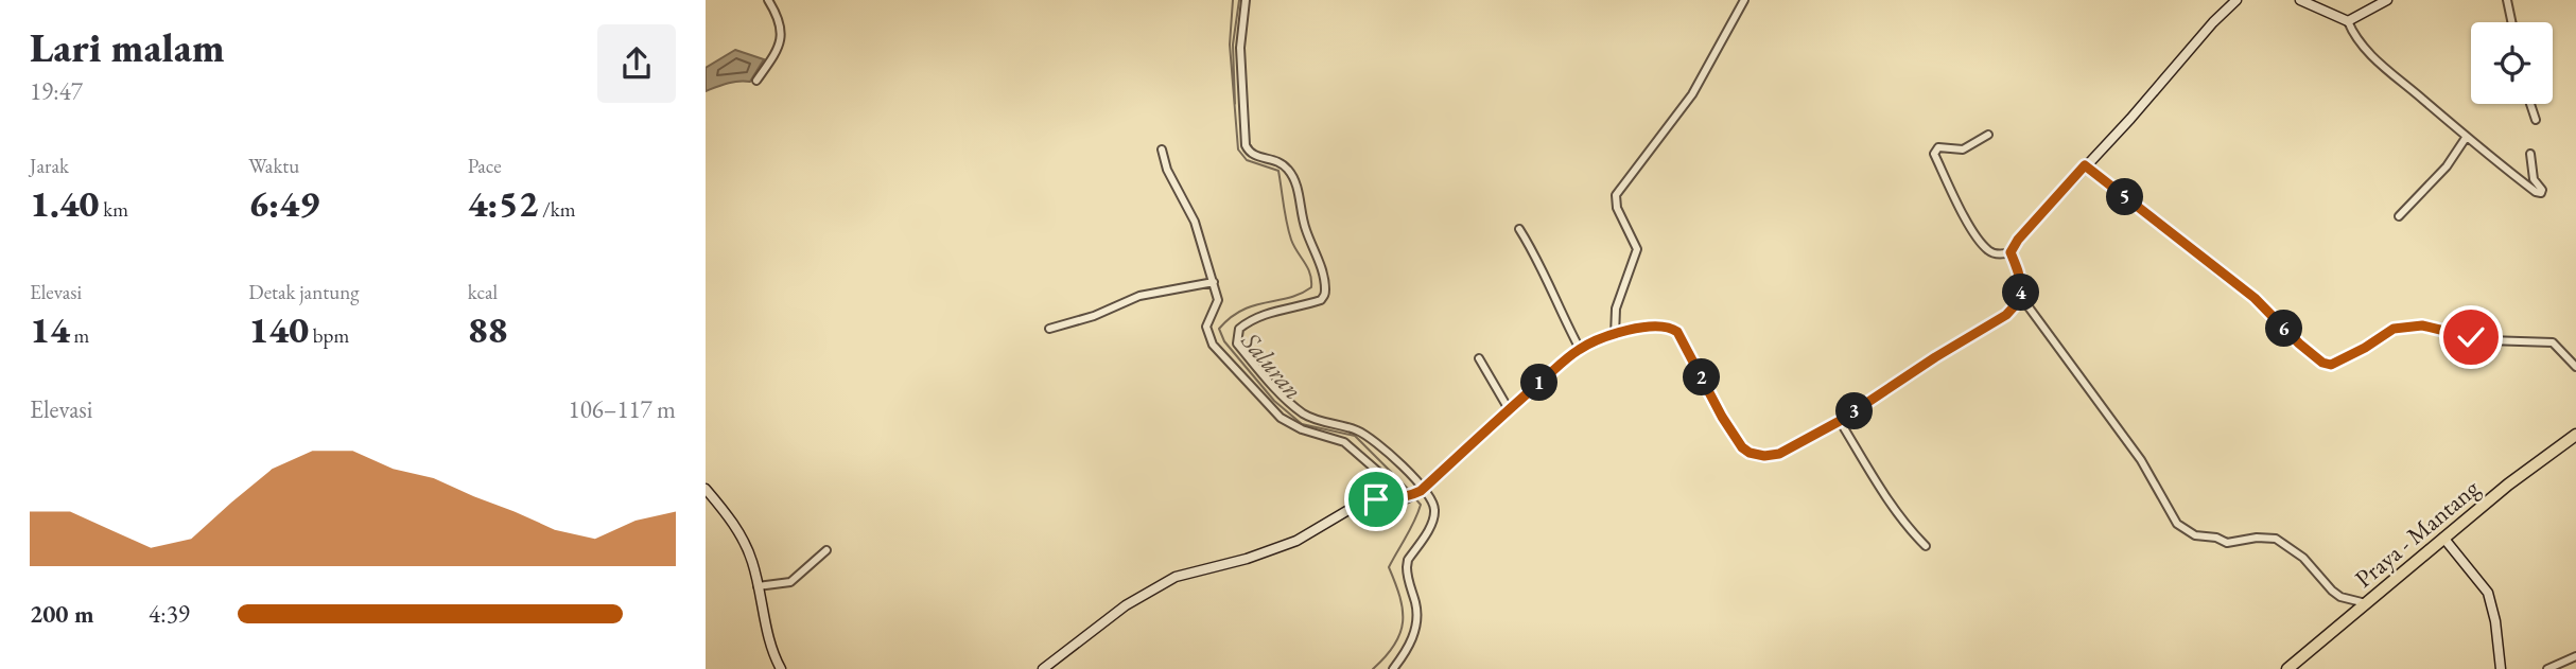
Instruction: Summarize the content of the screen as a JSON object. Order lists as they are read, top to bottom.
{
  "streets": {
    "main road": ["Praya - Mantang"]
  },
  "water": ["Saluran"],
  "page": {
    "heading": ["Lari malam", "19:47"],
    "stats": [
      ["Jarak", "1.40 km"],
      ["Waktu", "6:49"],
      ["Pace", "4:52 /km"],
      ["Elevasi", "14 m"],
      ["Detak jantung", "140 bpm"],
      ["kcal", "88"]
    ],
    "pins": [
      "5",
      "4",
      "6",
      "2",
      "1",
      "3"
    ],
    "chart": ["Elevasi", "106–117 m"],
    "list": [
      {
        "name": "200 m",
        "note": "4:39"
      }
    ]
  }
}
